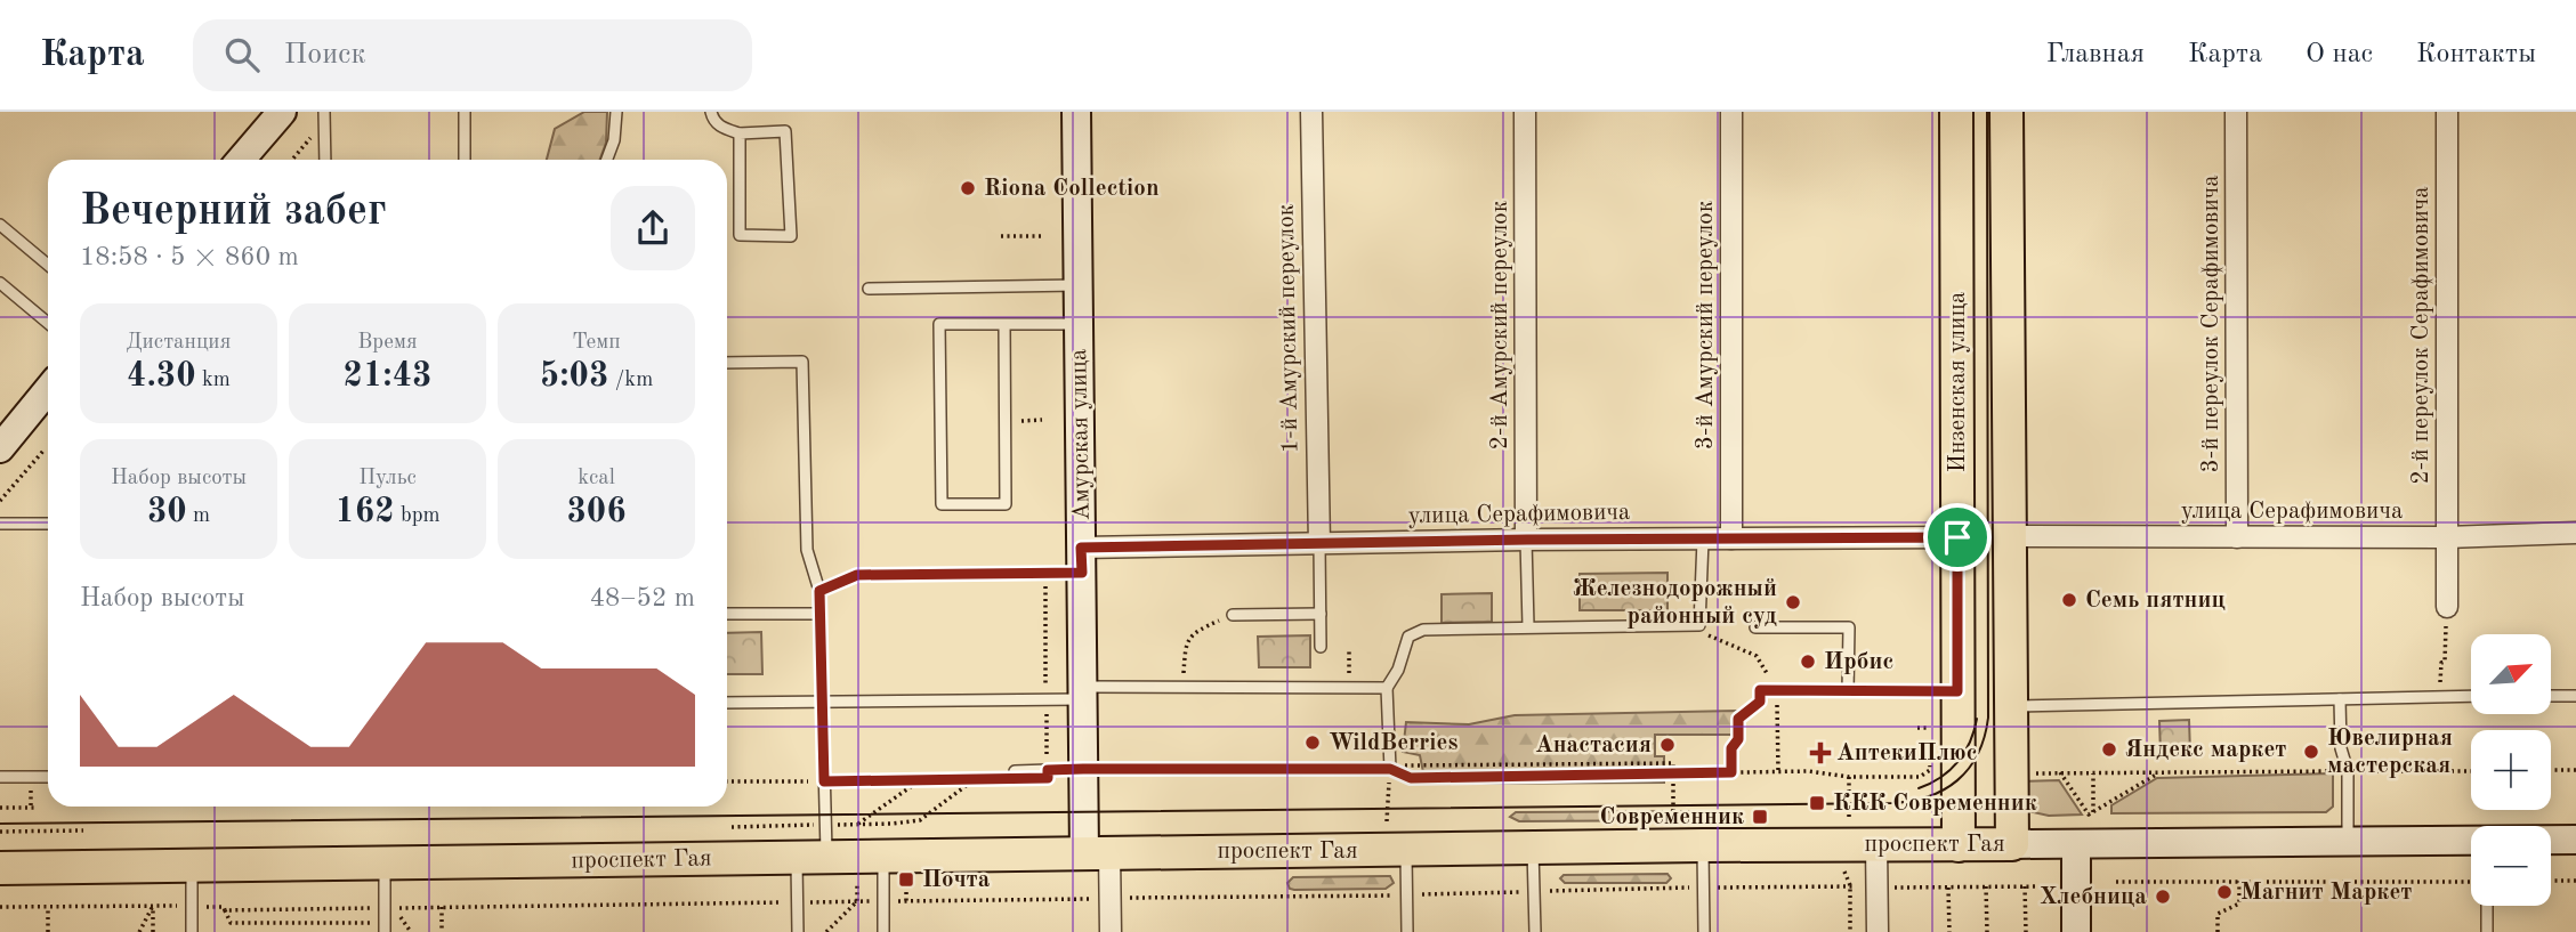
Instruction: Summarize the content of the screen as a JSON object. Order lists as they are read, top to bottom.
{
  "streets": {
    "main road": ["Инзенская улица", "проспект Гая"],
    "street": [
      "3-й переулок Серафимовича",
      "2-й Амурский переулок",
      "3-й Амурский переулок",
      "1-й Амурский переулок",
      "2-й переулок Серафимовича",
      "Амурская улица",
      "улица Серафимовича"
    ]
  },
  "crossings": [
    ["3-й переулок Серафимовича", "улица Серафимовича"],
    ["2-й Амурский переулок", "улица Серафимовича"],
    ["3-й Амурский переулок", "улица Серафимовича"],
    ["1-й Амурский переулок", "улица Серафимовича"],
    ["2-й переулок Серафимовича", "улица Серафимовича"],
    ["Инзенская улица", "улица Серафимовича"],
    ["Инзенская улица", "проспект Гая"],
    ["Амурская улица", "улица Серафимовича"],
    ["Амурская улица", "проспект Гая"]
  ],
  "places": {
    "other": [
      "Riona Collection",
      "Семь пятниц",
      "Железнодорожный районный суд",
      "Ирбис",
      "WildBerries",
      "Анастасия",
      "Яндекс маркет",
      "Ювелирная мастерская",
      "Магнит Маркет",
      "Хлебница"
    ],
    "health": ["АптекиПлюс"],
    "transit": ["ККК Современник", "Современник", "Почта"]
  },
  "north": "top right",
  "page": {
    "header": "Карта",
    "search": "Поиск",
    "nav": [
      "Главная",
      "Карта",
      "О нас",
      "Контакты"
    ],
    "heading": ["Вечерний забег", "18:58 · 5 × 860 m"],
    "stats": [
      ["Дистанция", "4.30 km"],
      ["Время", "21:43"],
      ["Темп", "5:03 /km"],
      ["Набор высоты", "30 m"],
      ["Пульс", "162 bpm"],
      ["kcal", "306"]
    ],
    "chart": ["Набор высоты", "48–52 m"],
    "map_buttons": ["+", "−"]
  }
}
